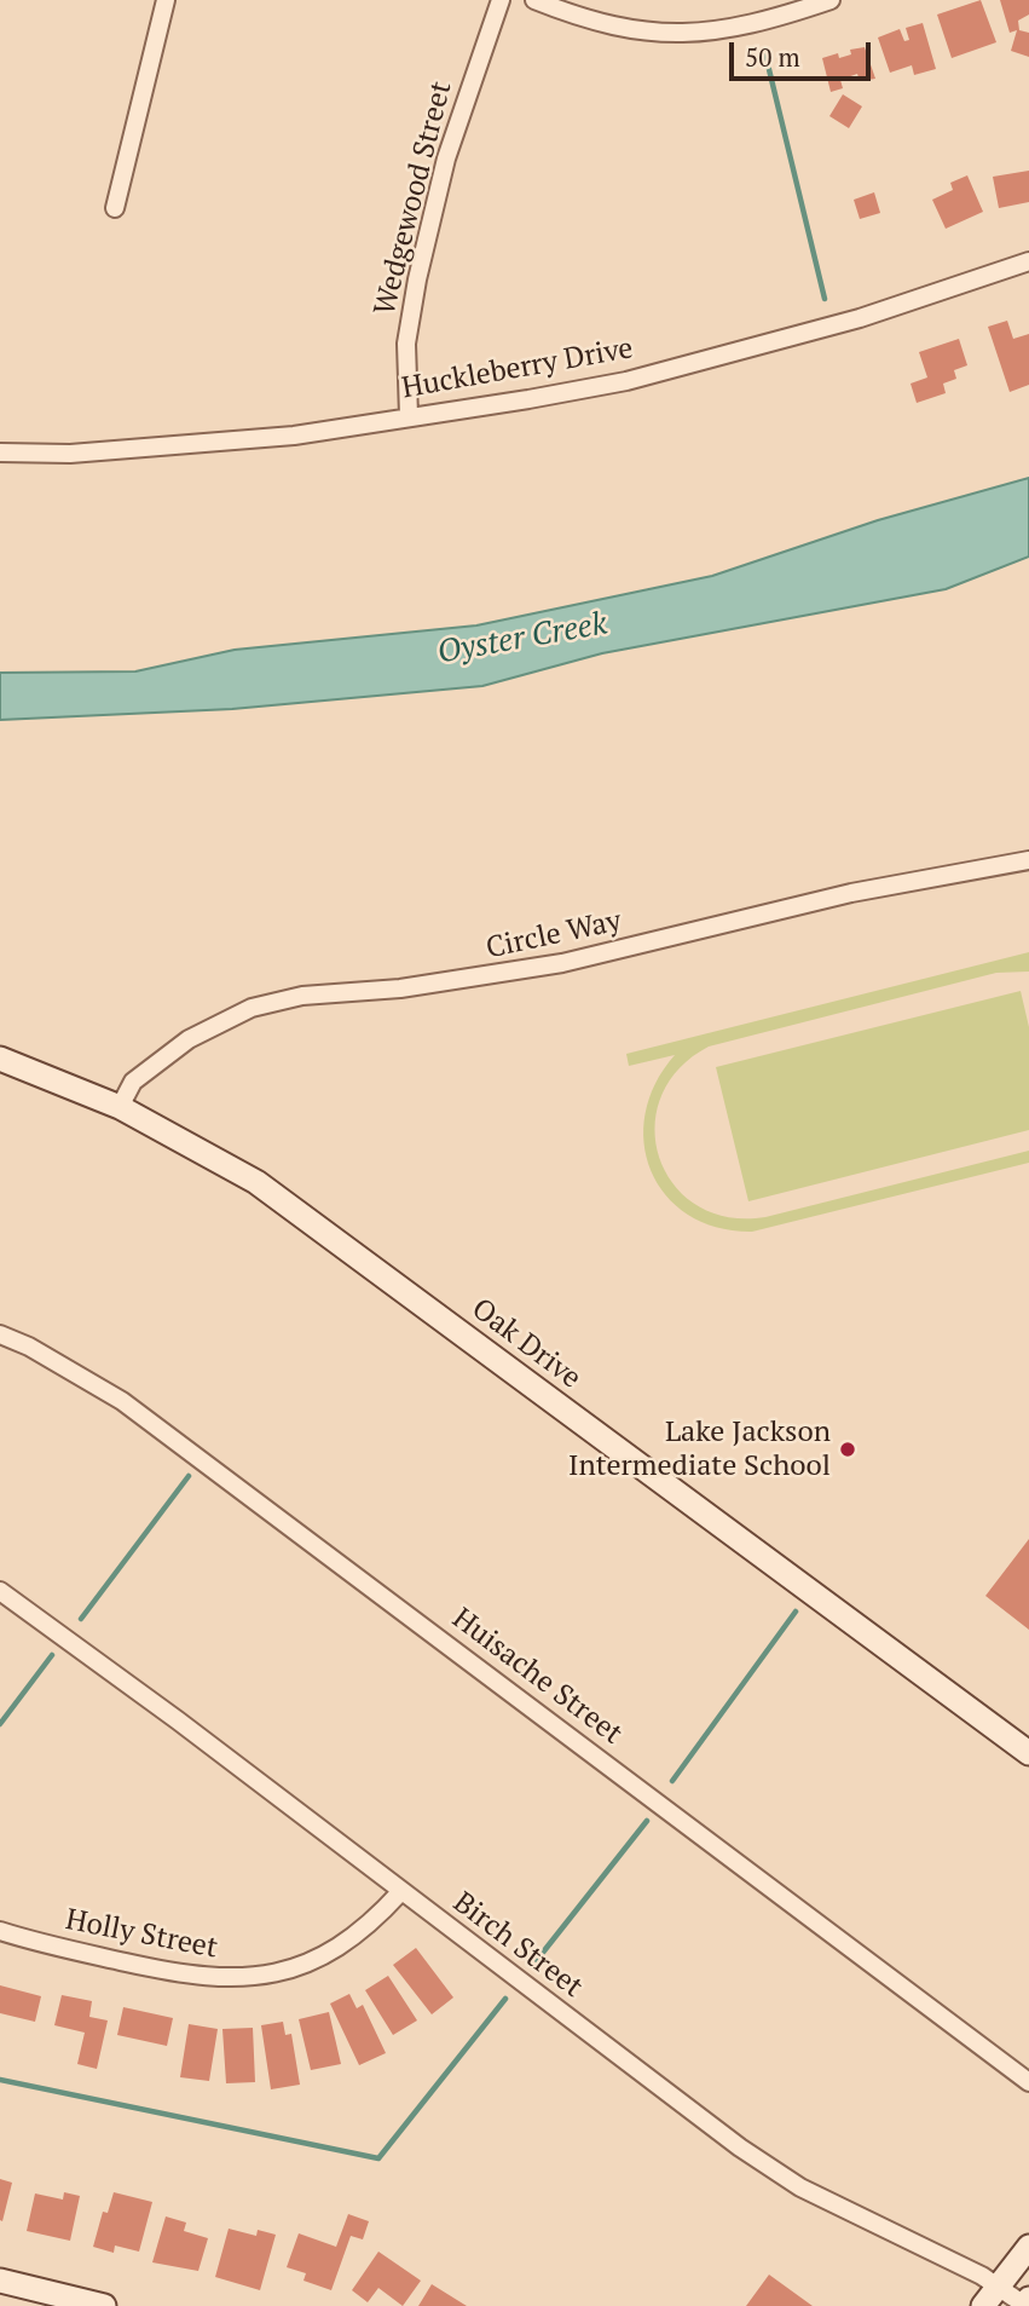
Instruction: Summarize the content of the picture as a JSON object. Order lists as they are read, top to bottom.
{
  "streets": {
    "street": [
      "Wedgewood Street",
      "Huckleberry Drive",
      "Circle Way",
      "Oak Drive",
      "Huisache Street",
      "Holly Street",
      "Birch Street"
    ]
  },
  "crossings": [
    ["Wedgewood Street", "Huckleberry Drive"],
    ["Circle Way", "Oak Drive"],
    ["Holly Street", "Birch Street"]
  ],
  "water": ["Oyster Creek"],
  "places": ["Lake Jackson Intermediate School"],
  "scale_bar": "50 m"
}
